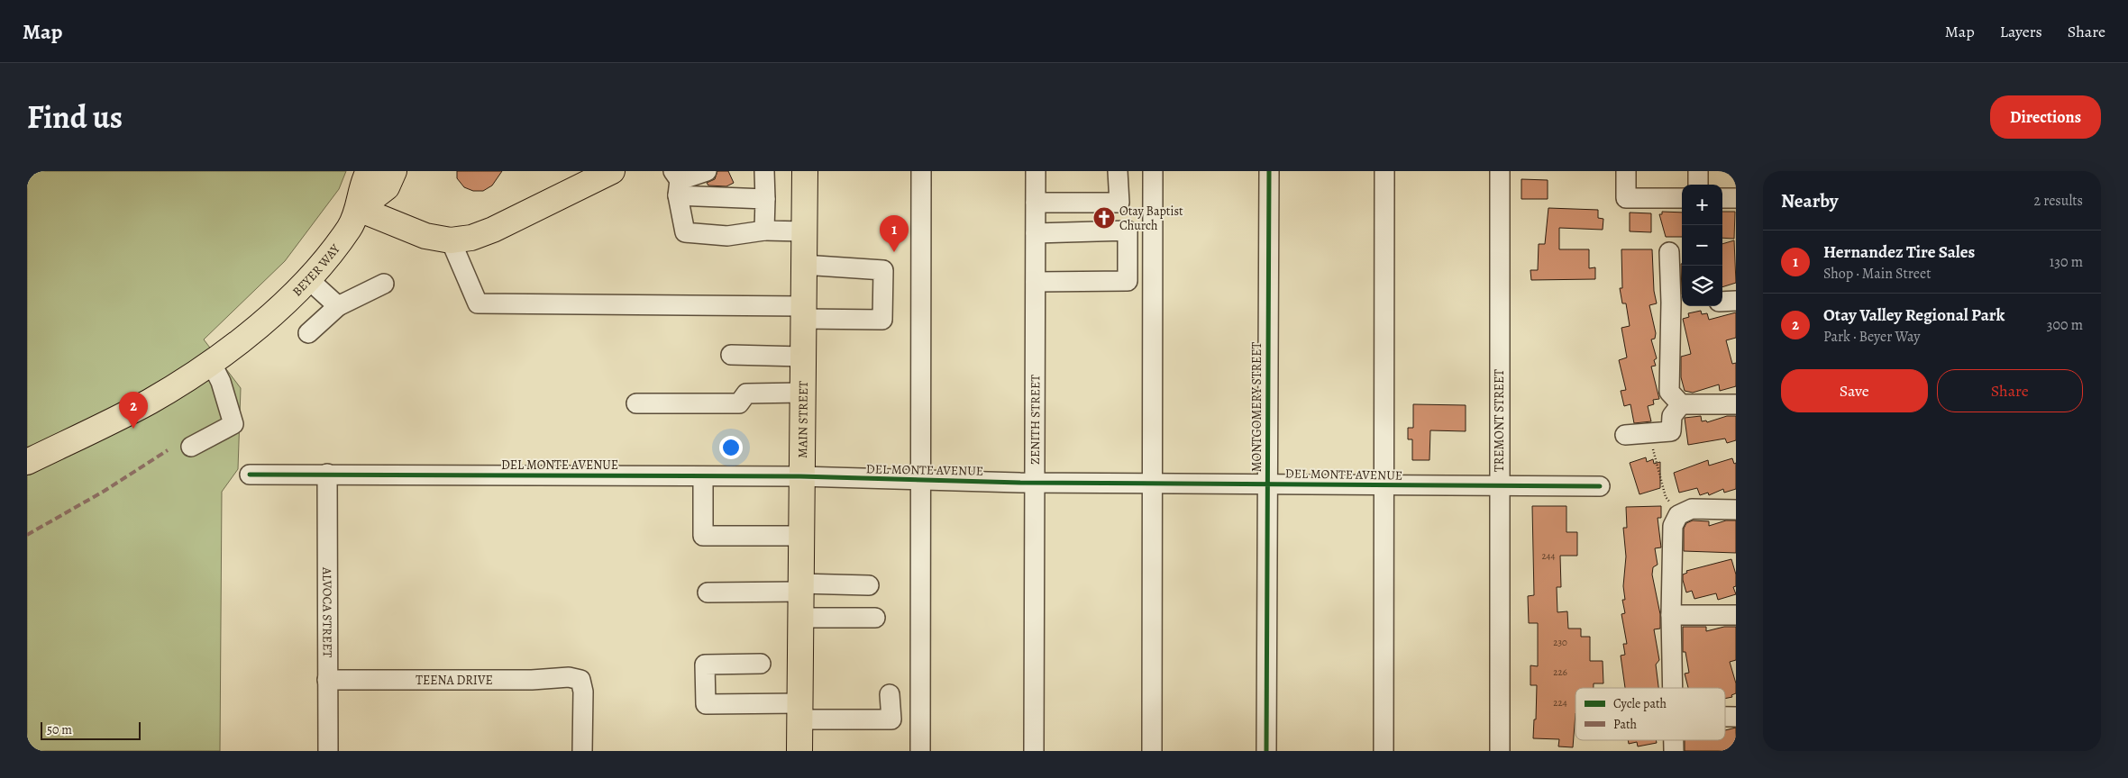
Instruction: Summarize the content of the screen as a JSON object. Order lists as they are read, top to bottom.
{
  "streets": {
    "main road": ["BEYER WAY", "MAIN STREET"],
    "street": [
      "MONTGOMERY STREET",
      "ZENITH STREET",
      "TREMONT STREET",
      "DEL MONTE AVENUE",
      "ALVOCA STREET",
      "TEENA DRIVE"
    ]
  },
  "crossings": [
    ["MONTGOMERY STREET", "DEL MONTE AVENUE"],
    ["MAIN STREET", "DEL MONTE AVENUE"],
    ["ZENITH STREET", "DEL MONTE AVENUE"],
    ["TREMONT STREET", "DEL MONTE AVENUE"],
    ["DEL MONTE AVENUE", "ALVOCA STREET"],
    ["ALVOCA STREET", "TEENA DRIVE"]
  ],
  "places": {
    "church": ["Otay Baptist Church"]
  },
  "house_numbers": [
    "244",
    "230",
    "226",
    "224"
  ],
  "legend": ["Cycle path", "Path"],
  "scale_bar": "50 m",
  "page": {
    "header": "Map",
    "nav": ["Map", "Layers", "Share"],
    "title": "Find us",
    "buttons": [
      "Directions",
      ["Save", "Share"]
    ],
    "heading": ["Nearby", "2 results"],
    "map_buttons": ["+", "−"],
    "pins": ["1", "2"],
    "list": [
      {
        "mark": "1",
        "name": "Hernandez Tire Sales",
        "note": "Shop · Main Street",
        "value": "130 m"
      },
      {
        "mark": "2",
        "name": "Otay Valley Regional Park",
        "note": "Park · Beyer Way",
        "value": "300 m"
      }
    ],
    "scale": "50 m"
  }
}
